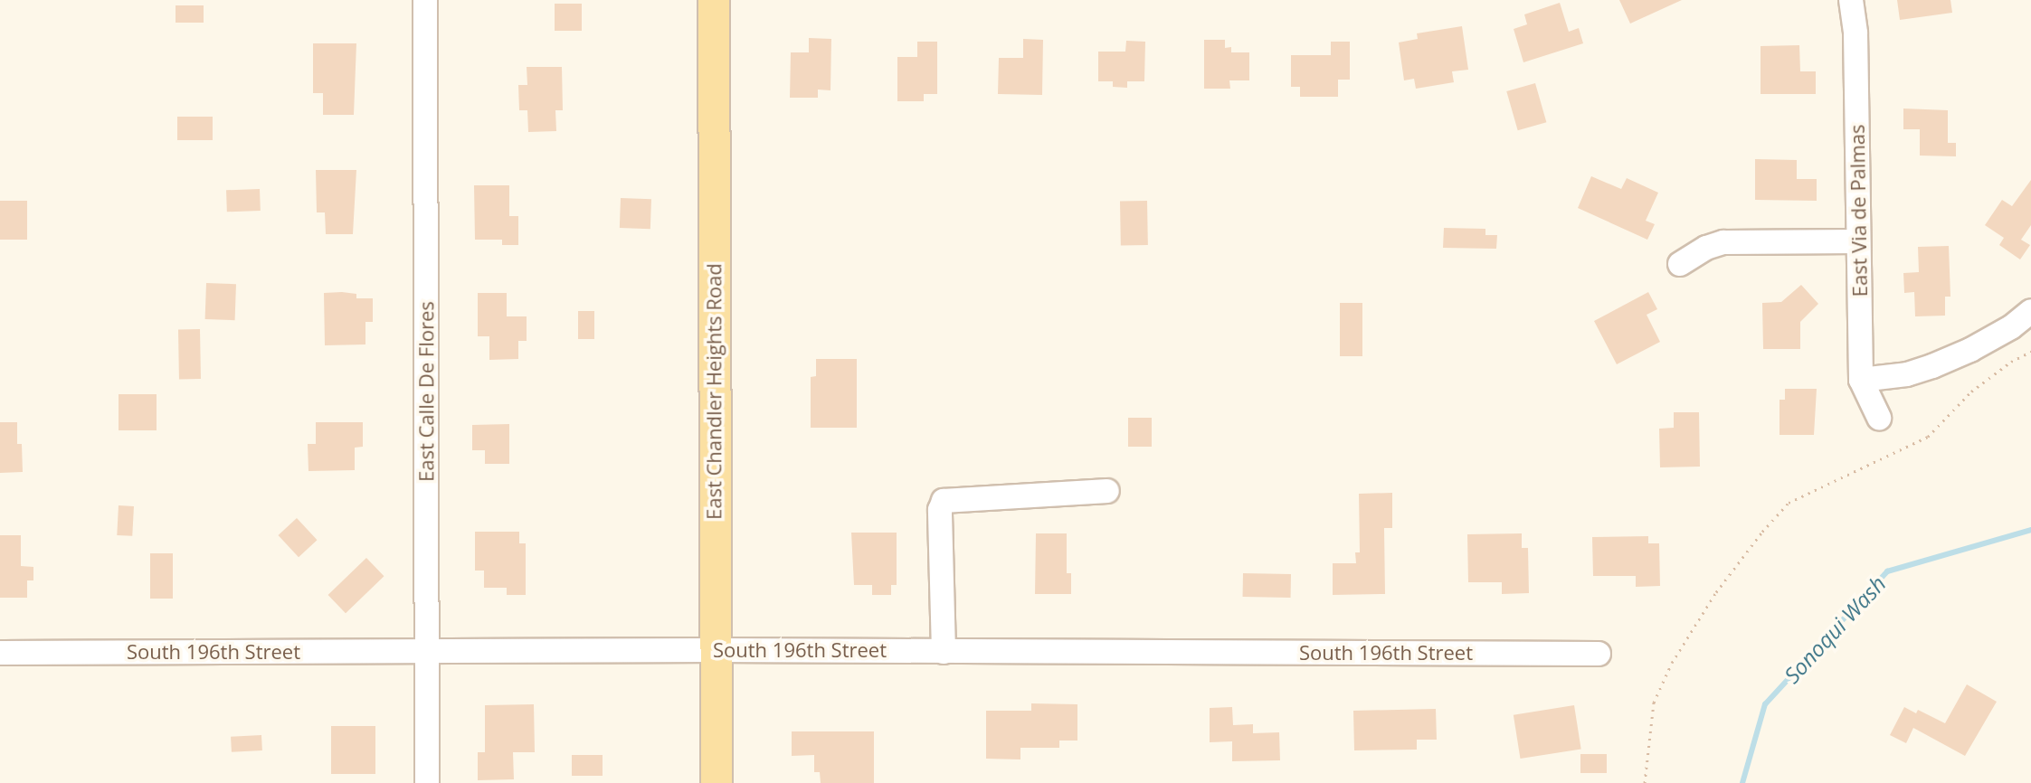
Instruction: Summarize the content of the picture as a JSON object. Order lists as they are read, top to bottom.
{
  "streets": {
    "main road": ["East Chandler Heights Road"],
    "street": ["East Via de Palmas", "East Calle De Flores", "South 196th Street"]
  },
  "crossings": [
    ["East Calle De Flores", "South 196th Street"],
    ["East Chandler Heights Road", "South 196th Street"]
  ],
  "water": ["Sonoqui Wash"]
}
